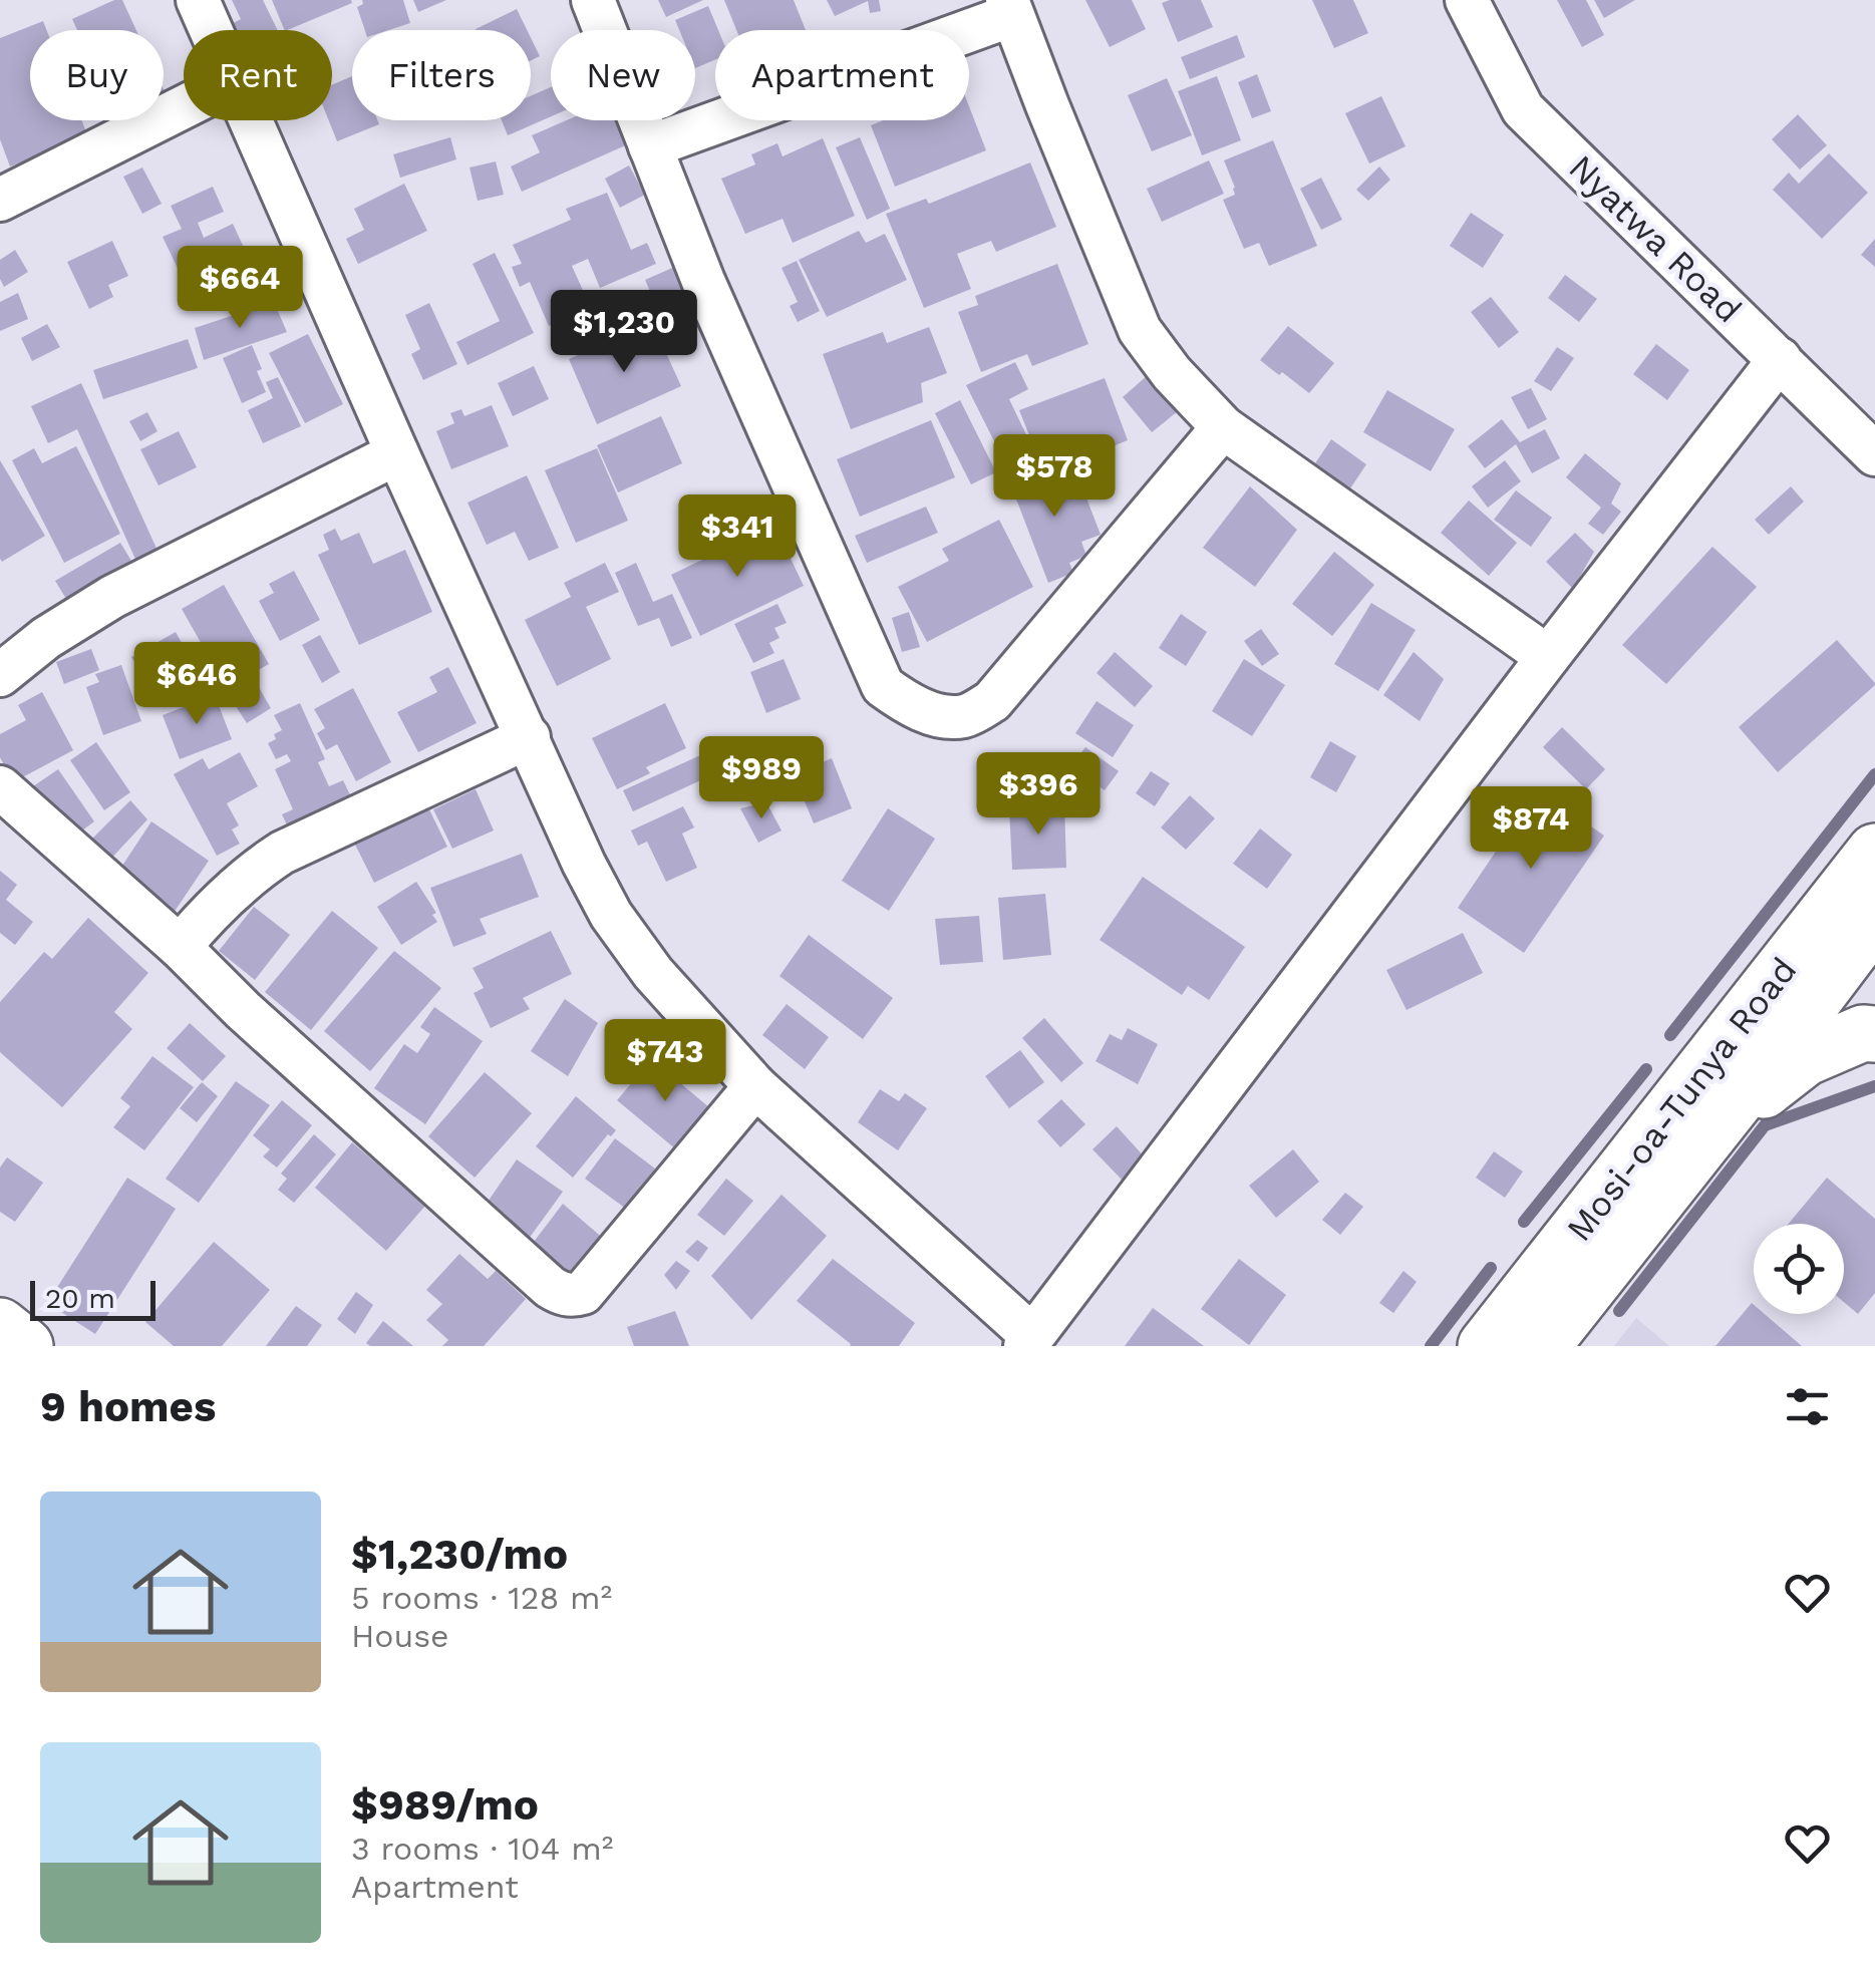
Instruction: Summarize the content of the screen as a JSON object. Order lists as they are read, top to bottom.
{
  "streets": {
    "main road": ["Mosi-oa-Tunya Road"],
    "street": ["Nyatwa Road"]
  },
  "scale_bar": "20 m",
  "page": {
    "chip": [
      "Buy",
      "Rent",
      "Filters",
      "New",
      "Apartment"
    ],
    "price": [
      "$664",
      "$1,230",
      "$578",
      "$341",
      "$646",
      "$989",
      "$396",
      "$874",
      "$743"
    ],
    "scale": "20 m",
    "heading": "9 homes",
    "list": [
      {
        "name": "$1,230/mo",
        "note": "5 rooms · 128 m² · House"
      },
      {
        "name": "$989/mo",
        "note": "3 rooms · 104 m² · Apartment"
      }
    ]
  }
}
